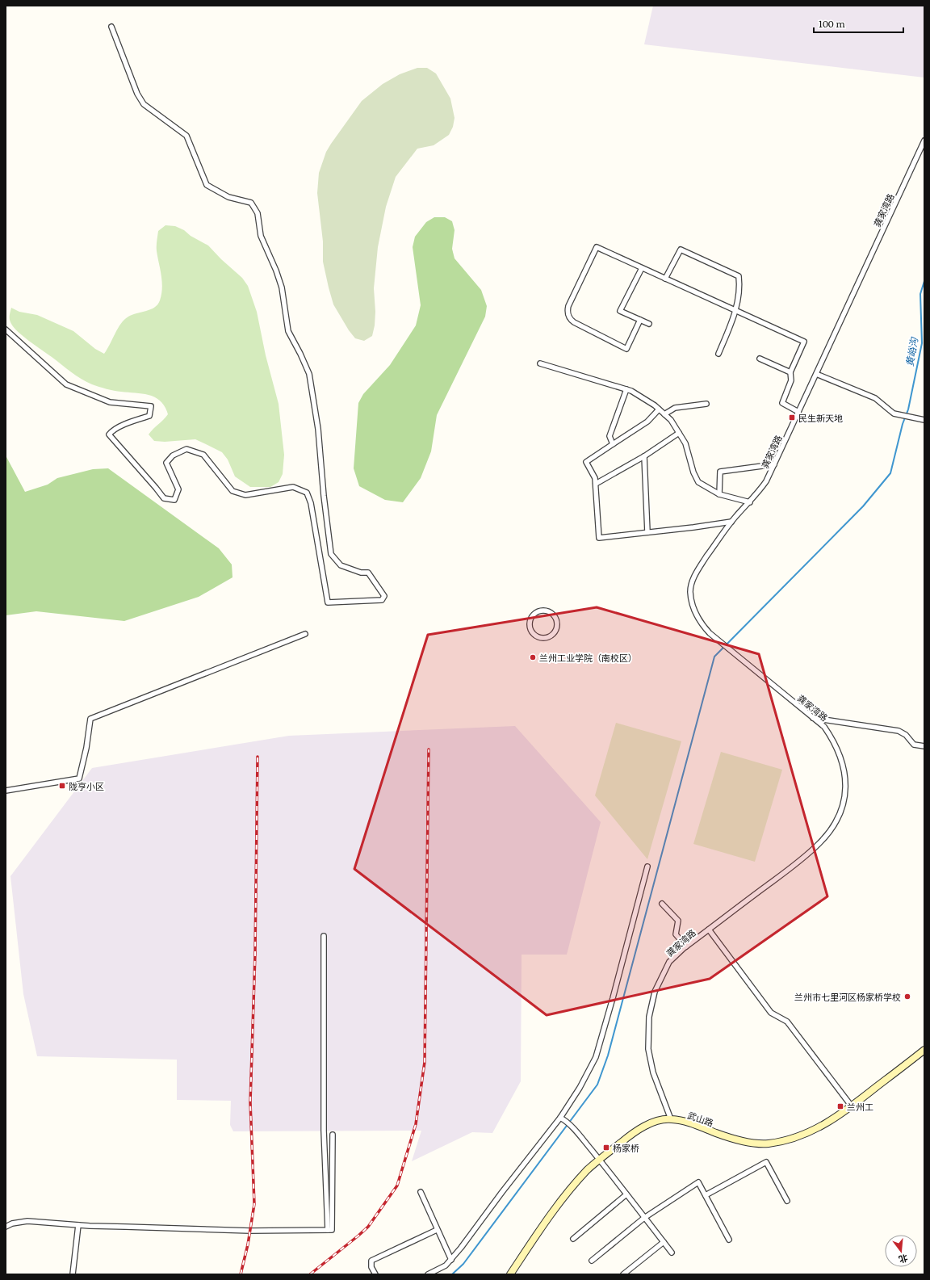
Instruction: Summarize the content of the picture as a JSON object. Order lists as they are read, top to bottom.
{
  "streets": {
    "main road": ["武山路"],
    "street": ["龚家湾路"]
  },
  "crossings": [
    ["龚家湾路", "武山路"]
  ],
  "water": ["黄峪沟"],
  "places": {
    "transit": [
      "民生新天地",
      "陇亨小区",
      "兰州工",
      "杨家桥"
    ],
    "other": ["兰州工业学院（南校区）", "兰州市七里河区杨家桥学校"]
  },
  "scale_bar": "100 m",
  "north": "bottom"
}
